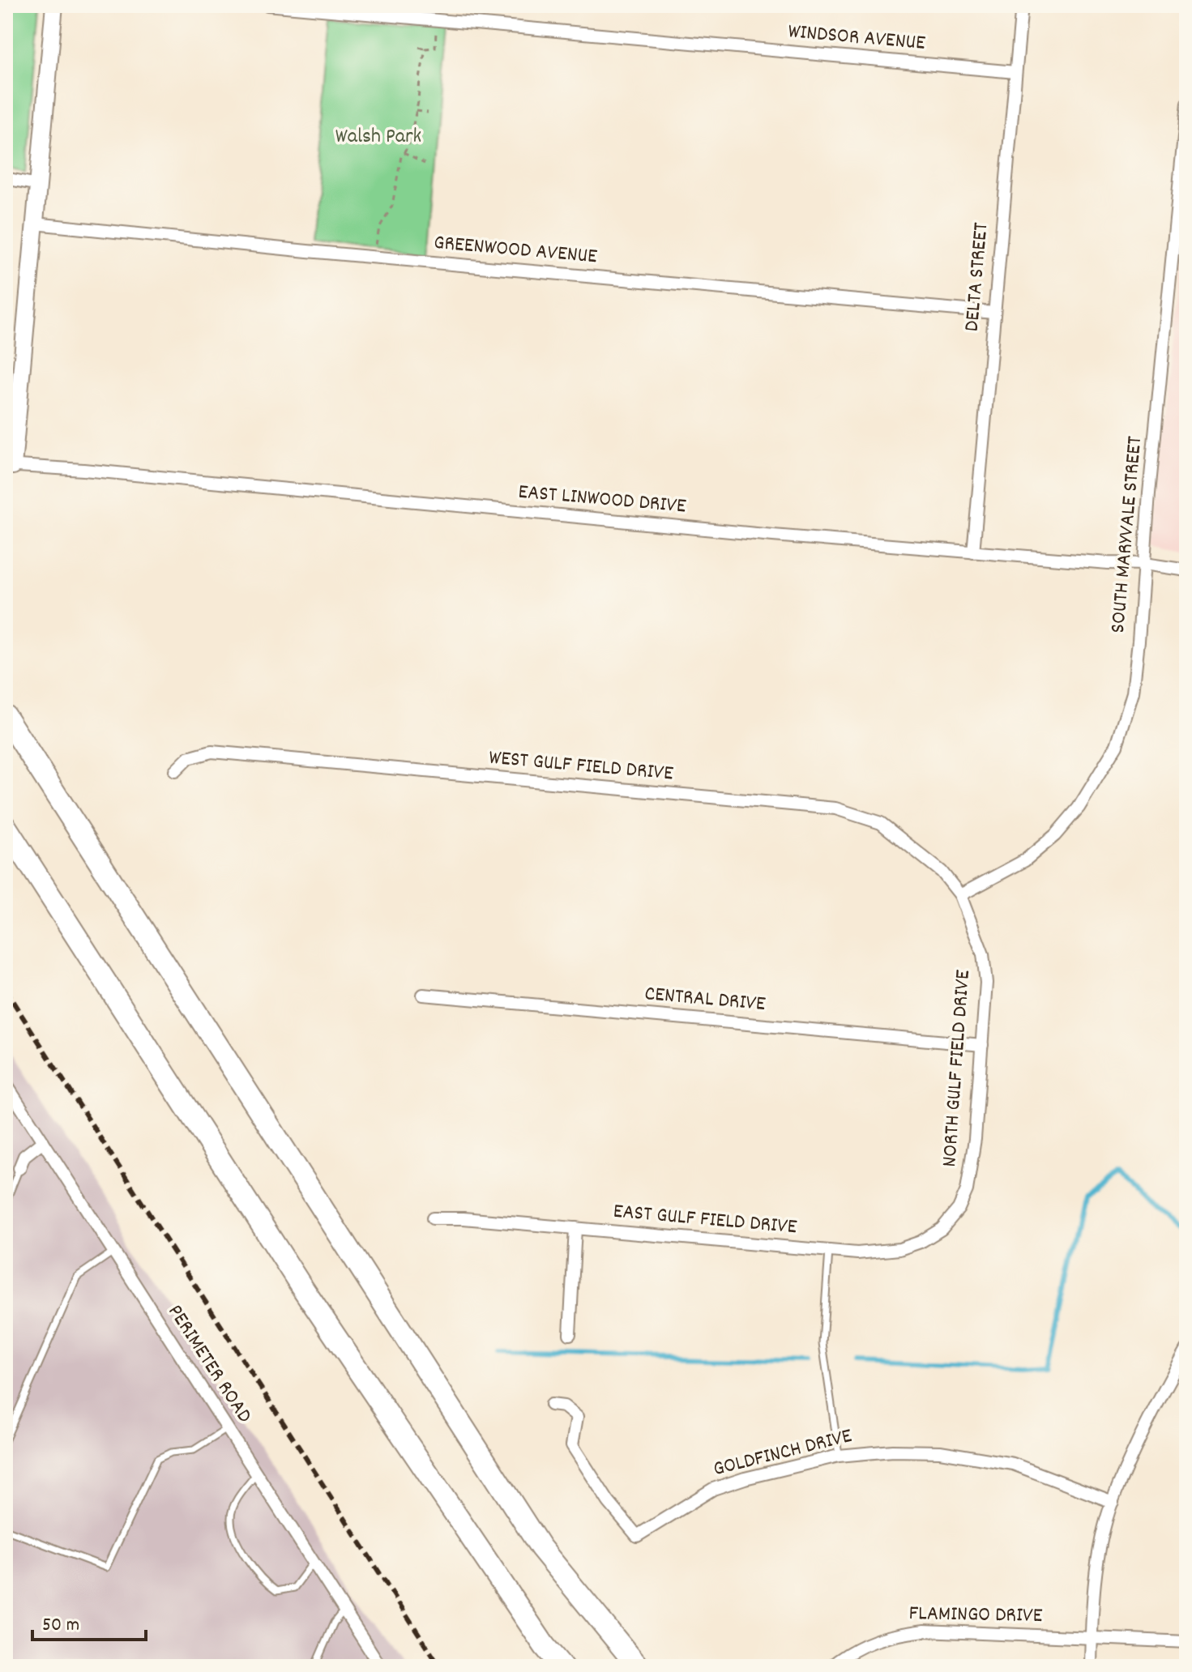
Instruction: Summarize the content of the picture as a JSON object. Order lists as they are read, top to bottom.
{
  "streets": {
    "street": [
      "WINDSOR AVENUE",
      "GREENWOOD AVENUE",
      "DELTA STREET",
      "EAST LINWOOD DRIVE",
      "SOUTH MARYVALE STREET",
      "WEST GULF FIELD DRIVE",
      "CENTRAL DRIVE",
      "NORTH GULF FIELD DRIVE",
      "EAST GULF FIELD DRIVE",
      "PERIMETER ROAD",
      "GOLDFINCH DRIVE",
      "FLAMINGO DRIVE"
    ]
  },
  "crossings": [
    ["WINDSOR AVENUE", "DELTA STREET"],
    ["GREENWOOD AVENUE", "DELTA STREET"],
    ["DELTA STREET", "EAST LINWOOD DRIVE"],
    ["EAST LINWOOD DRIVE", "SOUTH MARYVALE STREET"],
    ["SOUTH MARYVALE STREET", "WEST GULF FIELD DRIVE"],
    ["SOUTH MARYVALE STREET", "NORTH GULF FIELD DRIVE"],
    ["WEST GULF FIELD DRIVE", "NORTH GULF FIELD DRIVE"],
    ["CENTRAL DRIVE", "NORTH GULF FIELD DRIVE"],
    ["NORTH GULF FIELD DRIVE", "EAST GULF FIELD DRIVE"]
  ],
  "parks": ["Walsh Park"],
  "scale_bar": "50 m"
}
